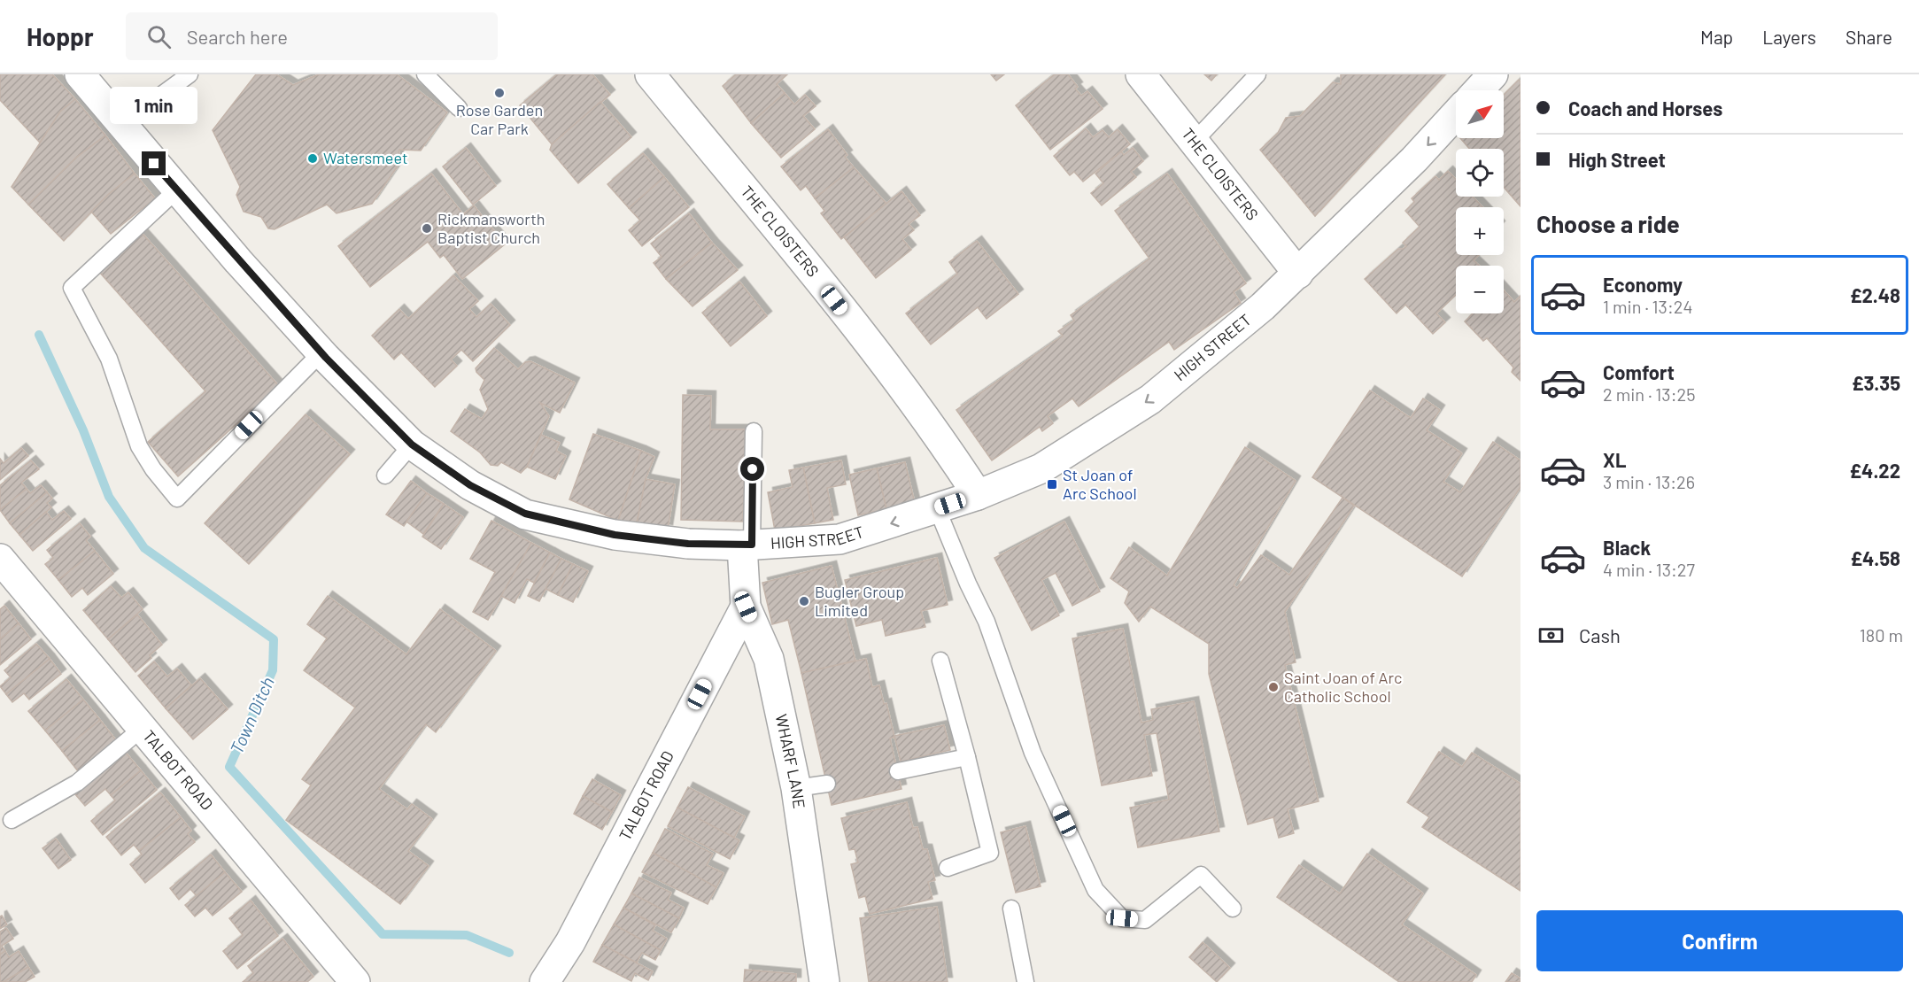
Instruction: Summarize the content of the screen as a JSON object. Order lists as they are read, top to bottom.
{
  "streets": {
    "street": [
      "THE CLOISTERS",
      "HIGH STREET",
      "WHARF LANE",
      "TALBOT ROAD"
    ]
  },
  "crossings": [
    ["THE CLOISTERS", "HIGH STREET"],
    ["HIGH STREET", "WHARF LANE"],
    ["WHARF LANE", "TALBOT ROAD"]
  ],
  "one_way": ["HIGH STREET"],
  "water": ["Town Ditch"],
  "places": {
    "other": [
      "Rose Garden Car Park",
      "Watersmeet",
      "Rickmansworth Baptist Church",
      "Bugler Group Limited",
      "Saint Joan of Arc Catholic School"
    ],
    "transit": ["St Joan of Arc School"]
  },
  "north": "top right",
  "page": {
    "header": "Hoppr",
    "search": "Search here",
    "nav": ["Map", "Layers", "Share"],
    "banner": ["Coach and Horses", "High Street"],
    "bubble": "1 min",
    "map_buttons": ["+", "−"],
    "heading": "Choose a ride",
    "list": [
      {
        "name": "Economy",
        "note": "1 min · 13:24",
        "value": "£2.48"
      },
      {
        "name": "Comfort",
        "note": "2 min · 13:25",
        "value": "£3.35"
      },
      {
        "name": "XL",
        "note": "3 min · 13:26",
        "value": "£4.22"
      },
      {
        "name": "Black",
        "note": "4 min · 13:27",
        "value": "£4.58"
      }
    ],
    "pay": ["Cash", "180 m"],
    "buttons": "Confirm"
  }
}
